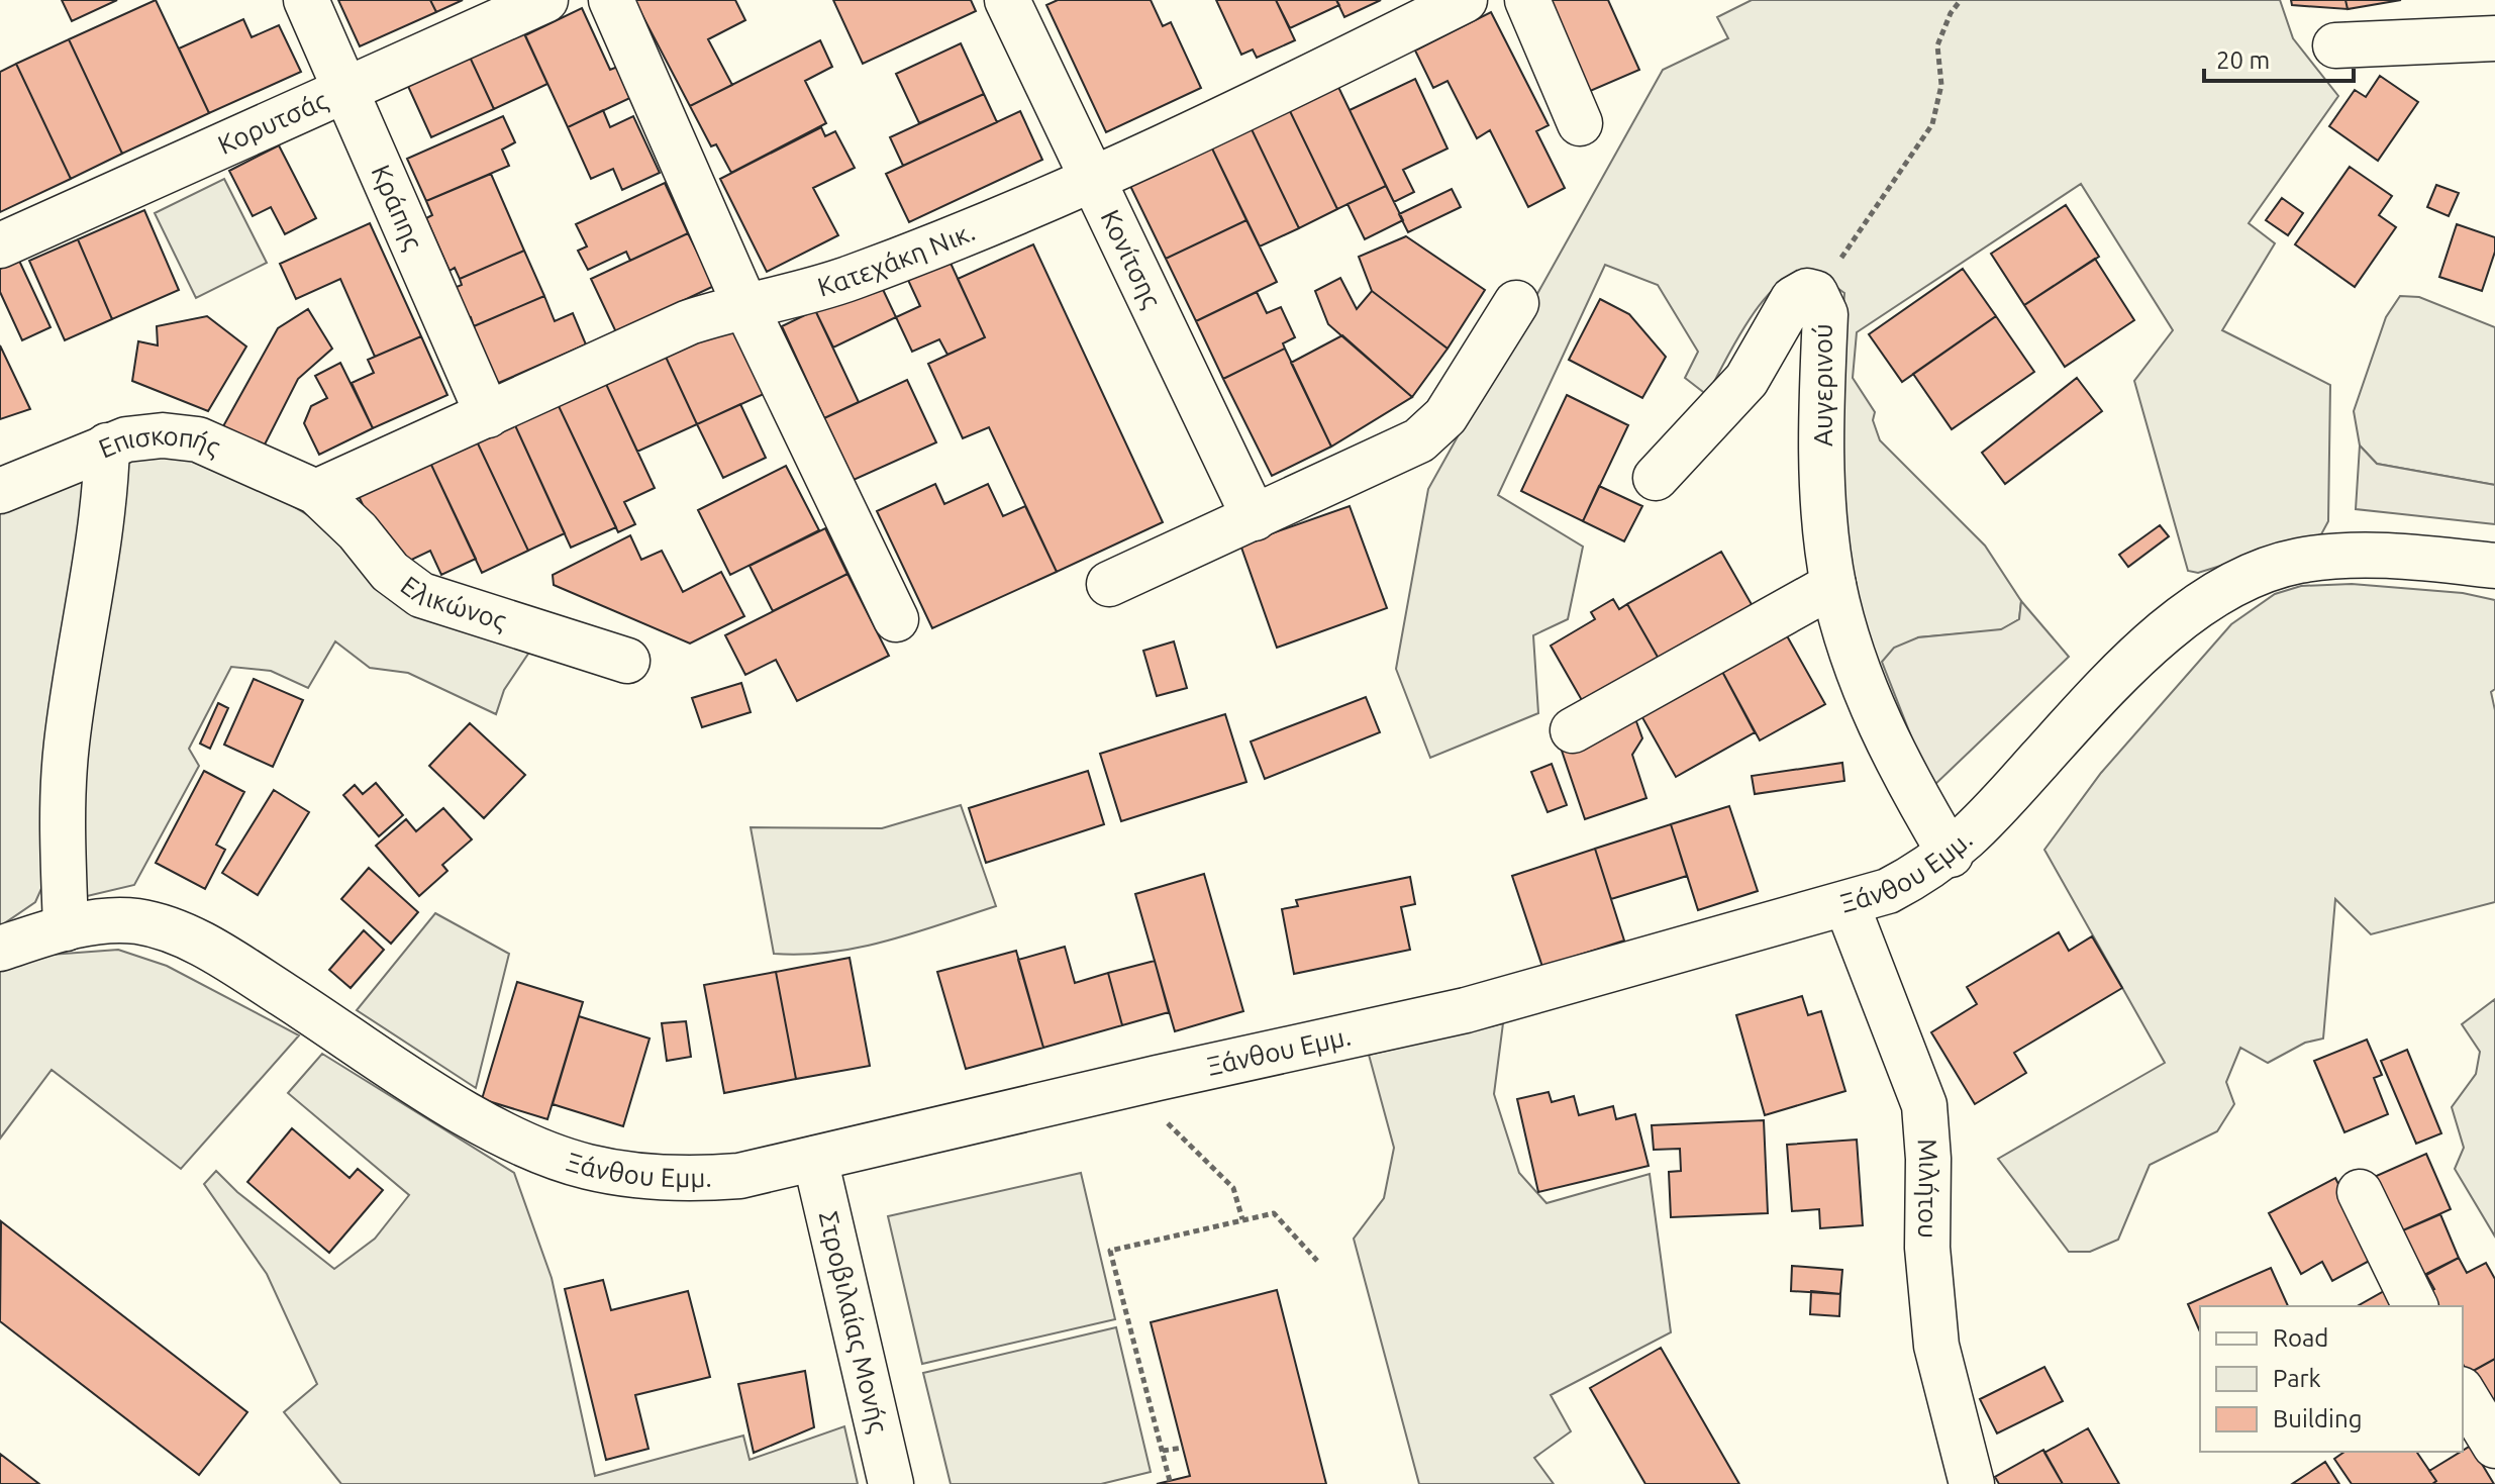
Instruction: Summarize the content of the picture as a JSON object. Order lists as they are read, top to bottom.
{
  "streets": {
    "street": [
      "Κορυτσάς",
      "Κράπης",
      "Κονίτσης",
      "Κατεχάκη Νικ.",
      "Αυγερινού",
      "Επισκοπής",
      "Ελικώνος",
      "Ξάνθου Εμμ.",
      "Μιλήτου",
      "Στροβιλαίας Μονής"
    ]
  },
  "crossings": [
    ["Κορυτσάς", "Κράπης"],
    ["Κράπης", "Κατεχάκη Νικ."],
    ["Κονίτσης", "Κατεχάκη Νικ."],
    ["Κατεχάκη Νικ.", "Επισκοπής"],
    ["Κατεχάκη Νικ.", "Ελικώνος"],
    ["Αυγερινού", "Ξάνθου Εμμ."],
    ["Επισκοπής", "Ελικώνος"],
    ["Ξάνθου Εμμ.", "Μιλήτου"],
    ["Ξάνθου Εμμ.", "Στροβιλαίας Μονής"]
  ],
  "legend": ["Road", "Park", "Building"],
  "scale_bar": "20 m"
}
